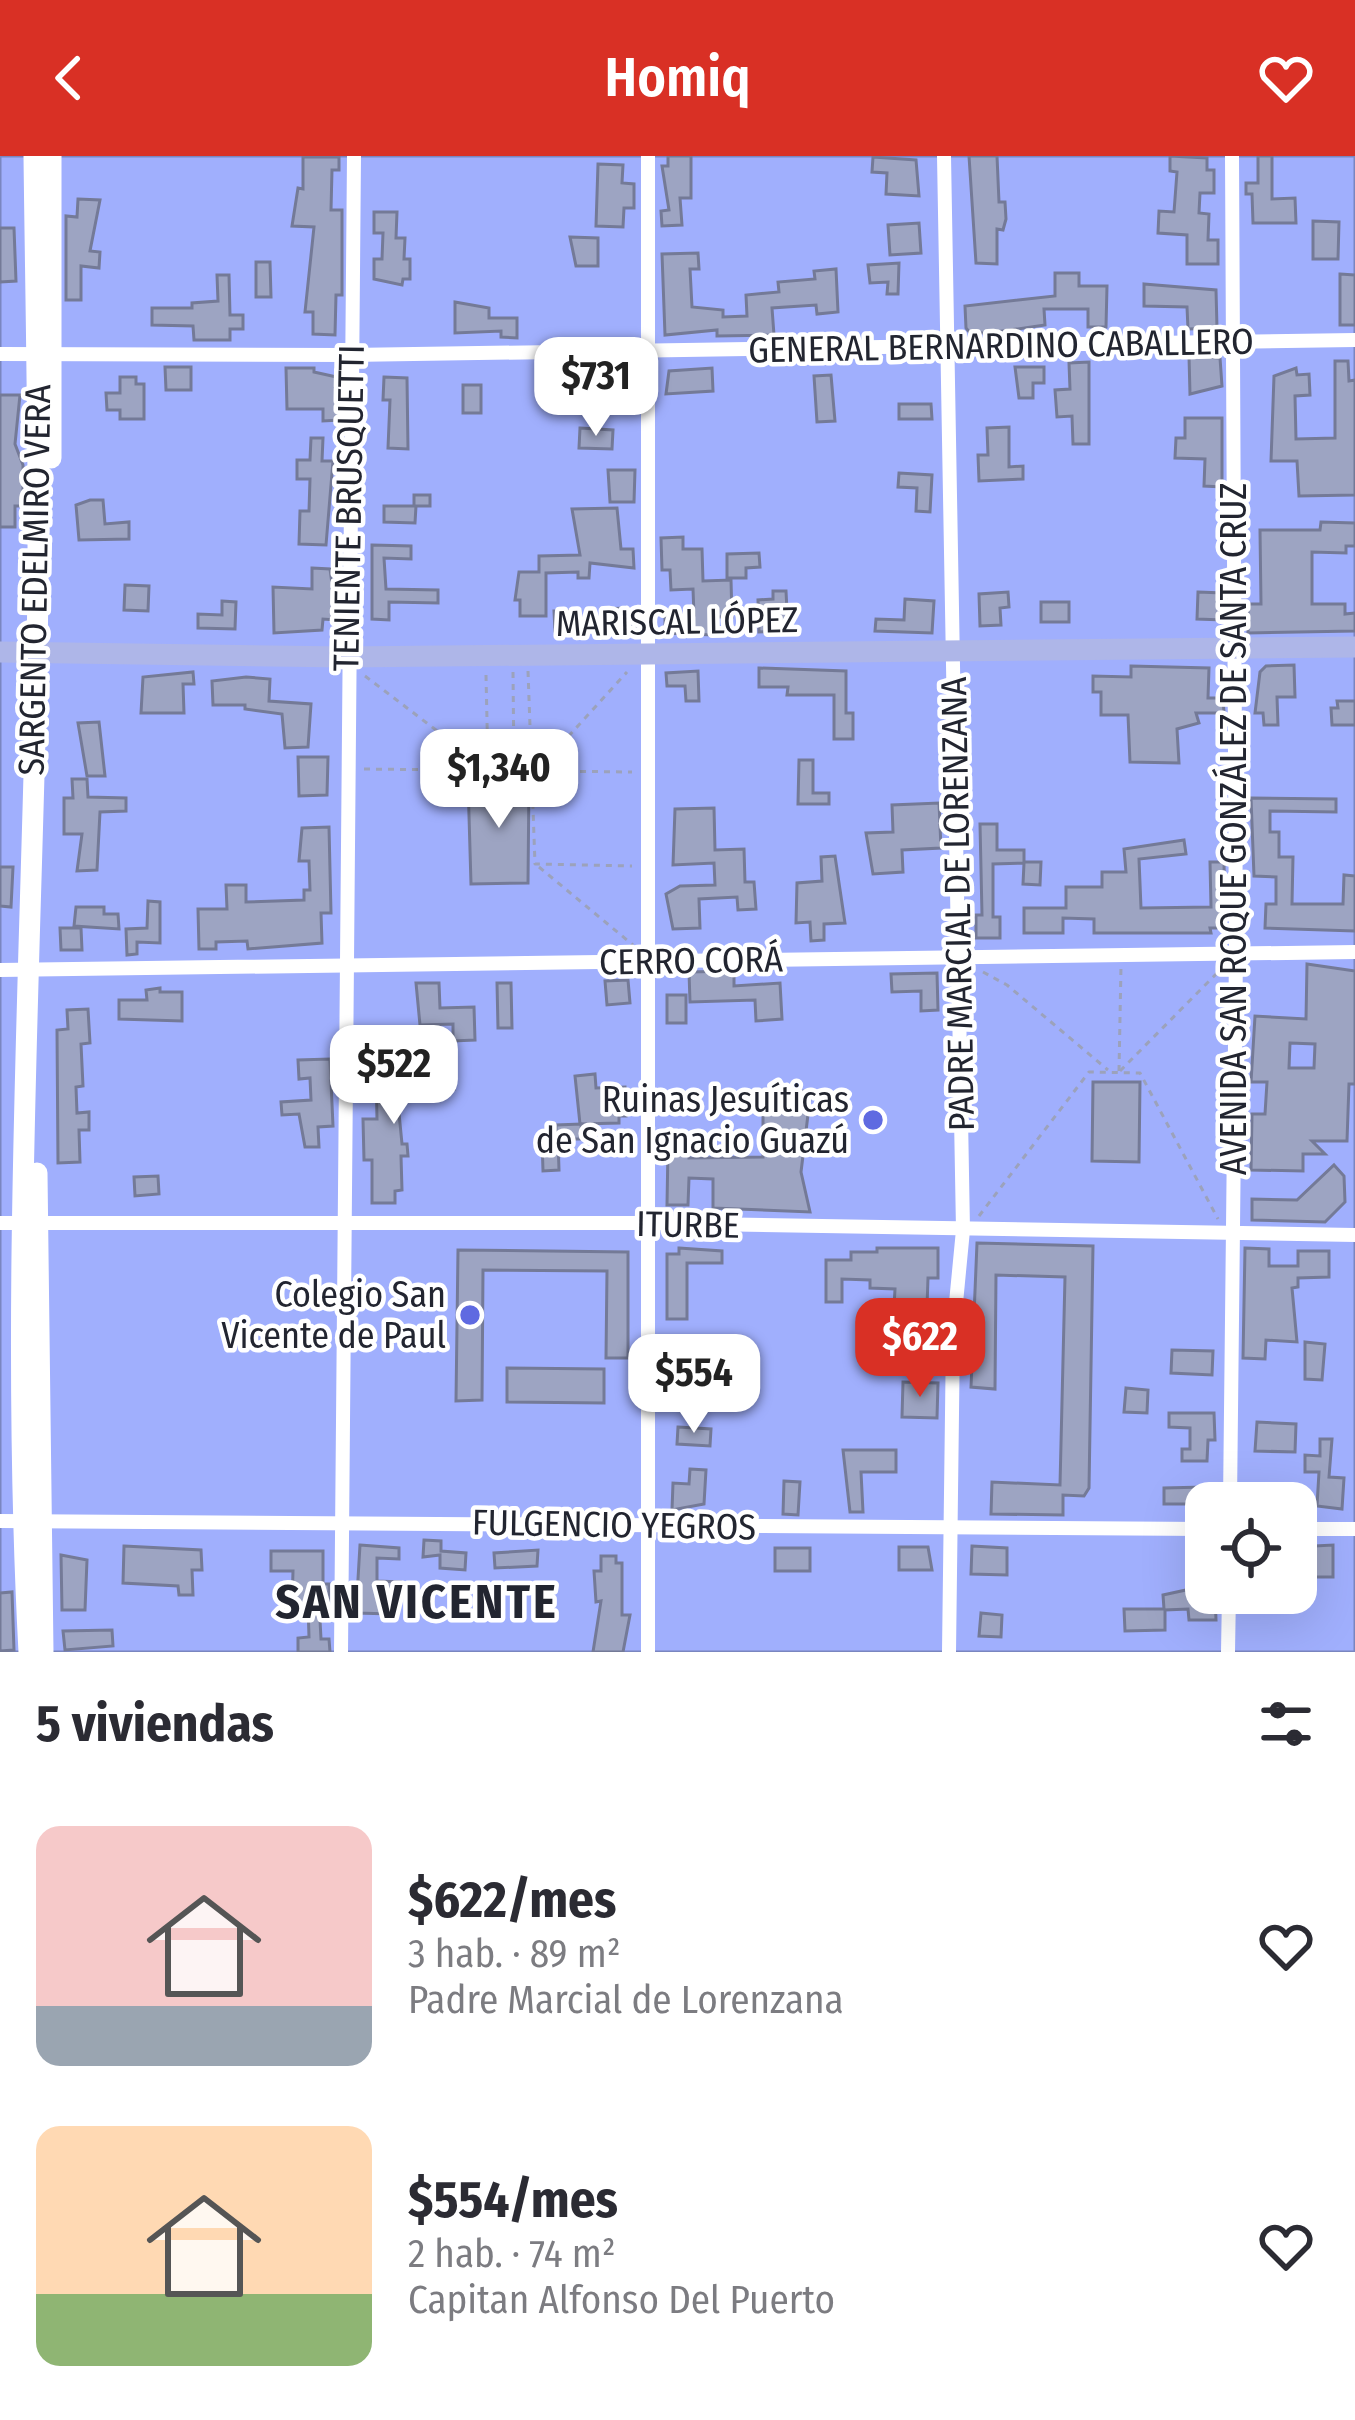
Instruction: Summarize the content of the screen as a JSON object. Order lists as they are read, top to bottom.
{
  "streets": {
    "main road": ["MARISCAL LÓPEZ"],
    "street": [
      "GENERAL BERNARDINO CABALLERO",
      "TENIENTE BRUSQUETTI",
      "SARGENTO EDELMIRO VERA",
      "AVENIDA SAN ROQUE GONZÁLEZ DE SANTA CRUZ",
      "PADRE MARCIAL DE LORENZANA",
      "CERRO CORÁ",
      "ITURBE",
      "FULGENCIO YEGROS"
    ]
  },
  "crossings": [
    ["GENERAL BERNARDINO CABALLERO", "TENIENTE BRUSQUETTI"],
    ["GENERAL BERNARDINO CABALLERO", "SARGENTO EDELMIRO VERA"],
    ["GENERAL BERNARDINO CABALLERO", "AVENIDA SAN ROQUE GONZÁLEZ DE SANTA CRUZ"],
    ["GENERAL BERNARDINO CABALLERO", "PADRE MARCIAL DE LORENZANA"],
    ["TENIENTE BRUSQUETTI", "MARISCAL LÓPEZ"],
    ["TENIENTE BRUSQUETTI", "CERRO CORÁ"],
    ["TENIENTE BRUSQUETTI", "ITURBE"],
    ["TENIENTE BRUSQUETTI", "FULGENCIO YEGROS"],
    ["SARGENTO EDELMIRO VERA", "MARISCAL LÓPEZ"],
    ["SARGENTO EDELMIRO VERA", "CERRO CORÁ"],
    ["SARGENTO EDELMIRO VERA", "ITURBE"],
    ["SARGENTO EDELMIRO VERA", "FULGENCIO YEGROS"],
    ["MARISCAL LÓPEZ", "AVENIDA SAN ROQUE GONZÁLEZ DE SANTA CRUZ"],
    ["MARISCAL LÓPEZ", "PADRE MARCIAL DE LORENZANA"],
    ["AVENIDA SAN ROQUE GONZÁLEZ DE SANTA CRUZ", "CERRO CORÁ"],
    ["AVENIDA SAN ROQUE GONZÁLEZ DE SANTA CRUZ", "ITURBE"],
    ["PADRE MARCIAL DE LORENZANA", "CERRO CORÁ"],
    ["PADRE MARCIAL DE LORENZANA", "ITURBE"],
    ["PADRE MARCIAL DE LORENZANA", "FULGENCIO YEGROS"]
  ],
  "districts": ["SAN VICENTE"],
  "places": ["Ruinas Jesuíticas de San Ignacio Guazú", "Colegio San Vicente de Paul"],
  "page": {
    "header": "Homiq",
    "price": [
      "$731",
      "$1,340",
      "$522",
      "$622",
      "$554"
    ],
    "heading": "5 viviendas",
    "list": [
      {
        "name": "$622/mes",
        "note": "3 hab. · 89 m² · Padre Marcial de Lorenzana"
      },
      {
        "name": "$554/mes",
        "note": "2 hab. · 74 m² · Capitan Alfonso Del Puerto"
      }
    ]
  }
}
